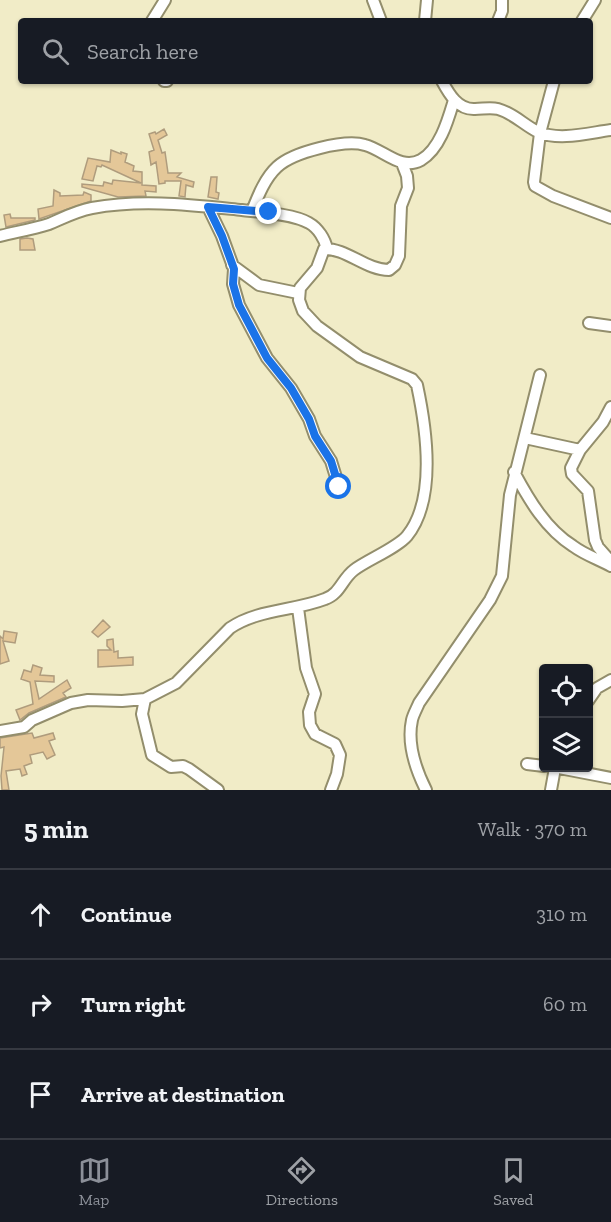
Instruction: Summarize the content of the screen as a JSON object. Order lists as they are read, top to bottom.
{
  "page": {
    "search": "Search here",
    "heading": ["5 min", "Walk · 370 m"],
    "list": [
      ["Continue", "310 m"],
      ["Turn right", "60 m"],
      "Arrive at destination"
    ],
    "nav": ["Map", "Directions", "Saved"]
  }
}
